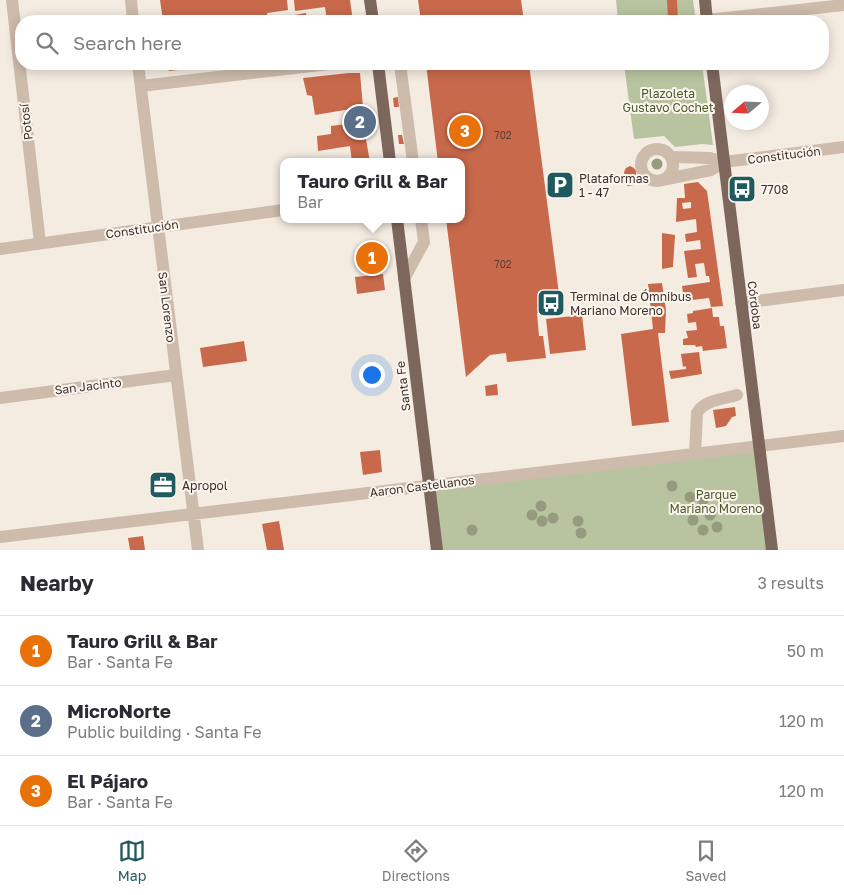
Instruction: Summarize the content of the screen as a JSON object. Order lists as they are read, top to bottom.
{
  "streets": {
    "main road": ["Córdoba", "Santa Fe"],
    "street": [
      "Potosí",
      "Constitución",
      "San Lorenzo",
      "San Jacinto",
      "Aaron Castellanos"
    ]
  },
  "crossings": [
    ["Potosí", "Constitución"],
    ["Constitución", "Córdoba"],
    ["Constitución", "San Lorenzo"],
    ["Córdoba", "Aaron Castellanos"],
    ["San Lorenzo", "San Jacinto"],
    ["San Lorenzo", "Aaron Castellanos"],
    ["Santa Fe", "Aaron Castellanos"]
  ],
  "parks": ["Plazoleta Gustavo Cochet", "Parque Mariano Moreno"],
  "places": {
    "parking": ["Plataformas 1 - 47"],
    "bus stop": ["7708", "Terminal de Ómnibus Mariano Moreno"],
    "office": ["Apropol"]
  },
  "house_numbers": ["702", "702"],
  "north": "left",
  "page": {
    "search": "Search here",
    "pins": ["2", "3", "1"],
    "popup": ["Tauro Grill & Bar", "Bar"],
    "heading": ["Nearby", "3 results"],
    "list": [
      {
        "mark": "1",
        "name": "Tauro Grill & Bar",
        "note": "Bar · Santa Fe",
        "value": "50 m"
      },
      {
        "mark": "2",
        "name": "MicroNorte",
        "note": "Public building · Santa Fe",
        "value": "120 m"
      },
      {
        "mark": "3",
        "name": "El Pájaro",
        "note": "Bar · Santa Fe",
        "value": "120 m"
      }
    ],
    "nav": ["Map", "Directions", "Saved"]
  }
}
